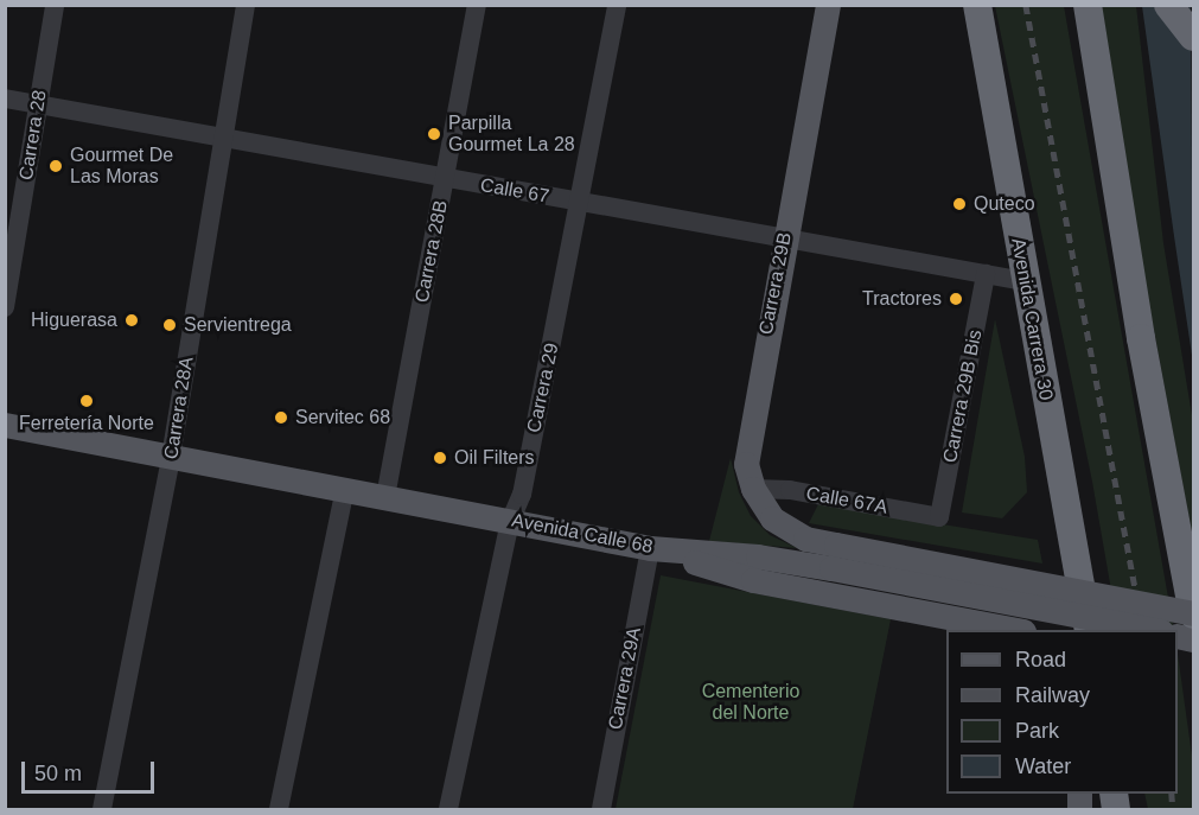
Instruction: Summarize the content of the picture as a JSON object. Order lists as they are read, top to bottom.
{
  "streets": {
    "highway": ["Avenida Carrera 30"],
    "main road": ["Carrera 29B", "Avenida Calle 68"],
    "street": [
      "Carrera 28",
      "Calle 67",
      "Carrera 28B",
      "Carrera 29",
      "Carrera 29B Bis",
      "Carrera 28A",
      "Calle 67A",
      "Carrera 29A"
    ]
  },
  "crossings": [
    ["Carrera 28", "Calle 67"],
    ["Calle 67", "Carrera 28B"],
    ["Calle 67", "Carrera 29B"],
    ["Calle 67", "Avenida Carrera 30"],
    ["Calle 67", "Carrera 29"],
    ["Calle 67", "Carrera 29B Bis"],
    ["Calle 67", "Carrera 28A"],
    ["Carrera 28B", "Avenida Calle 68"],
    ["Carrera 29B", "Calle 67A"],
    ["Carrera 29B", "Avenida Calle 68"],
    ["Carrera 29", "Avenida Calle 68"],
    ["Carrera 29B Bis", "Calle 67A"],
    ["Carrera 28A", "Avenida Calle 68"],
    ["Avenida Calle 68", "Carrera 29A"]
  ],
  "parks": ["Cementerio del Norte"],
  "places": [
    "Parpilla Gourmet La 28",
    "Gourmet De Las Moras",
    "Quteco",
    "Tractores",
    "Higuerasa",
    "Servientrega",
    "Ferretería Norte",
    "Servitec 68",
    "Oil Filters"
  ],
  "legend": [
    "Road",
    "Railway",
    "Park",
    "Water"
  ],
  "scale_bar": "50 m"
}
